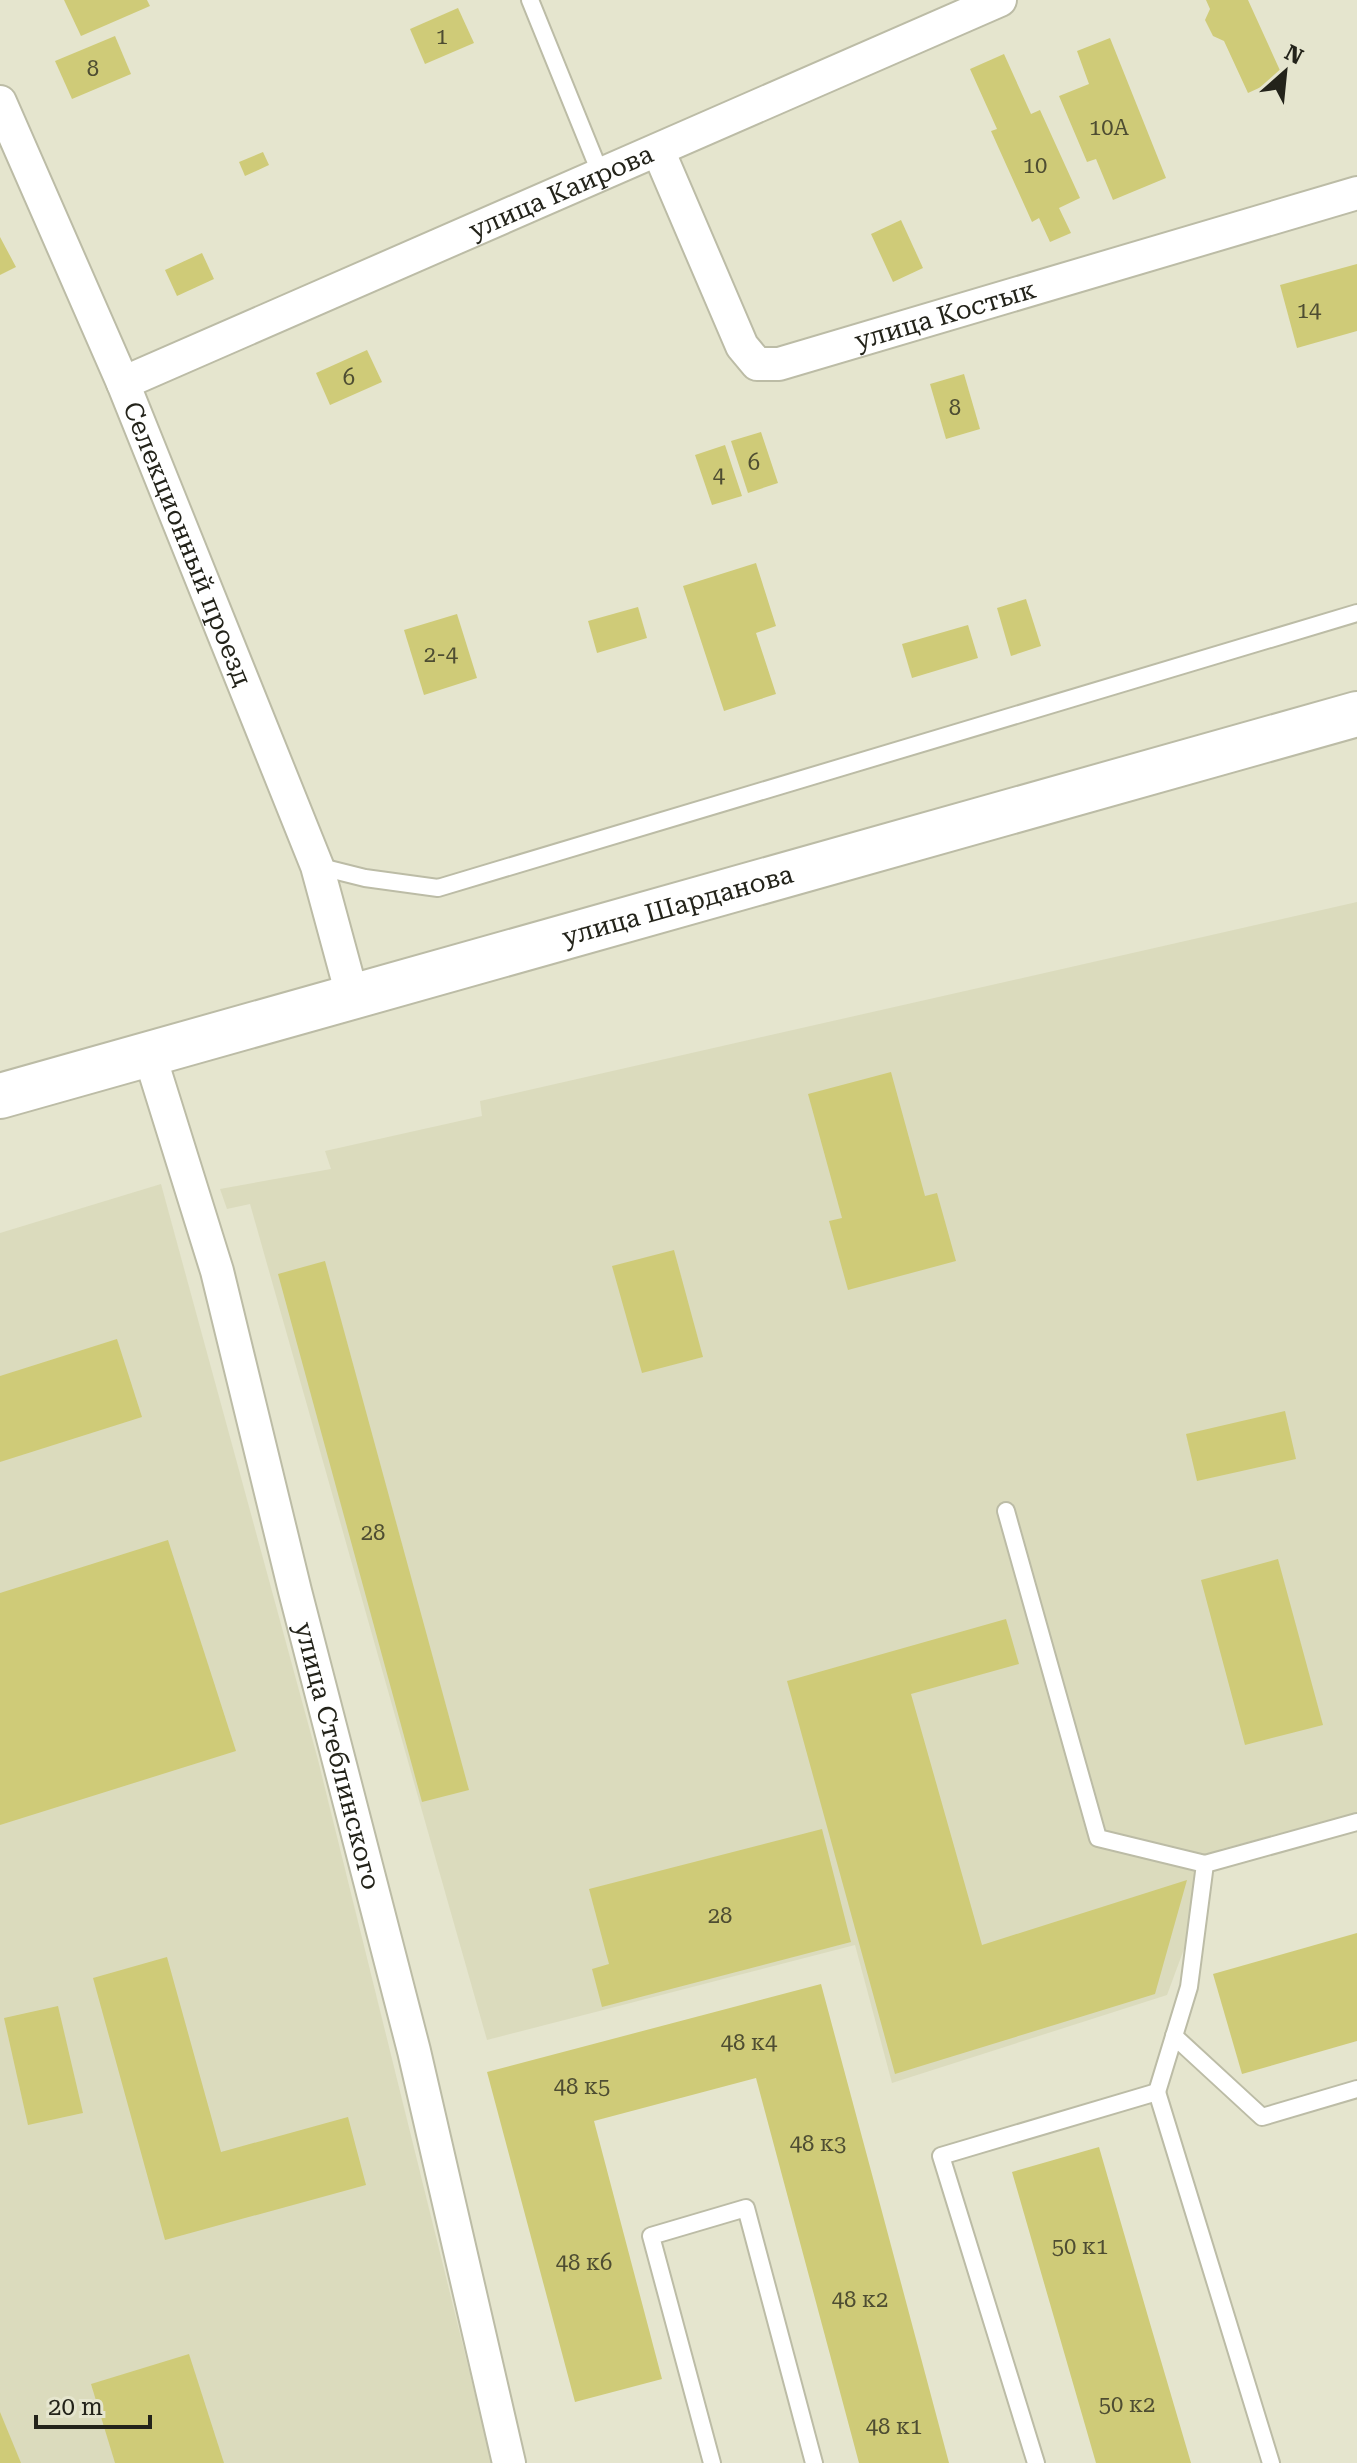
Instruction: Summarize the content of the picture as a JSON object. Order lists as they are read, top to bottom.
{
  "streets": {
    "main road": ["улица Шарданова"],
    "street": [
      "улица Каирова",
      "улица Костык",
      "Селекционный проезд",
      "улица Стеблинского"
    ]
  },
  "crossings": [
    ["улица Каирова", "улица Костык"],
    ["улица Каирова", "Селекционный проезд"],
    ["Селекционный проезд", "улица Шарданова"],
    ["улица Шарданова", "улица Стеблинского"]
  ],
  "house_numbers": [
    "1",
    "8",
    "10А",
    "10",
    "14",
    "6",
    "8",
    "6",
    "4",
    "2-4",
    "28",
    "28",
    "48 к4",
    "48 к5",
    "48 к3",
    "50 к1",
    "48 к6",
    "48 к2",
    "50 к2",
    "48 к1"
  ],
  "scale_bar": "20 m",
  "north": "top right"
}
